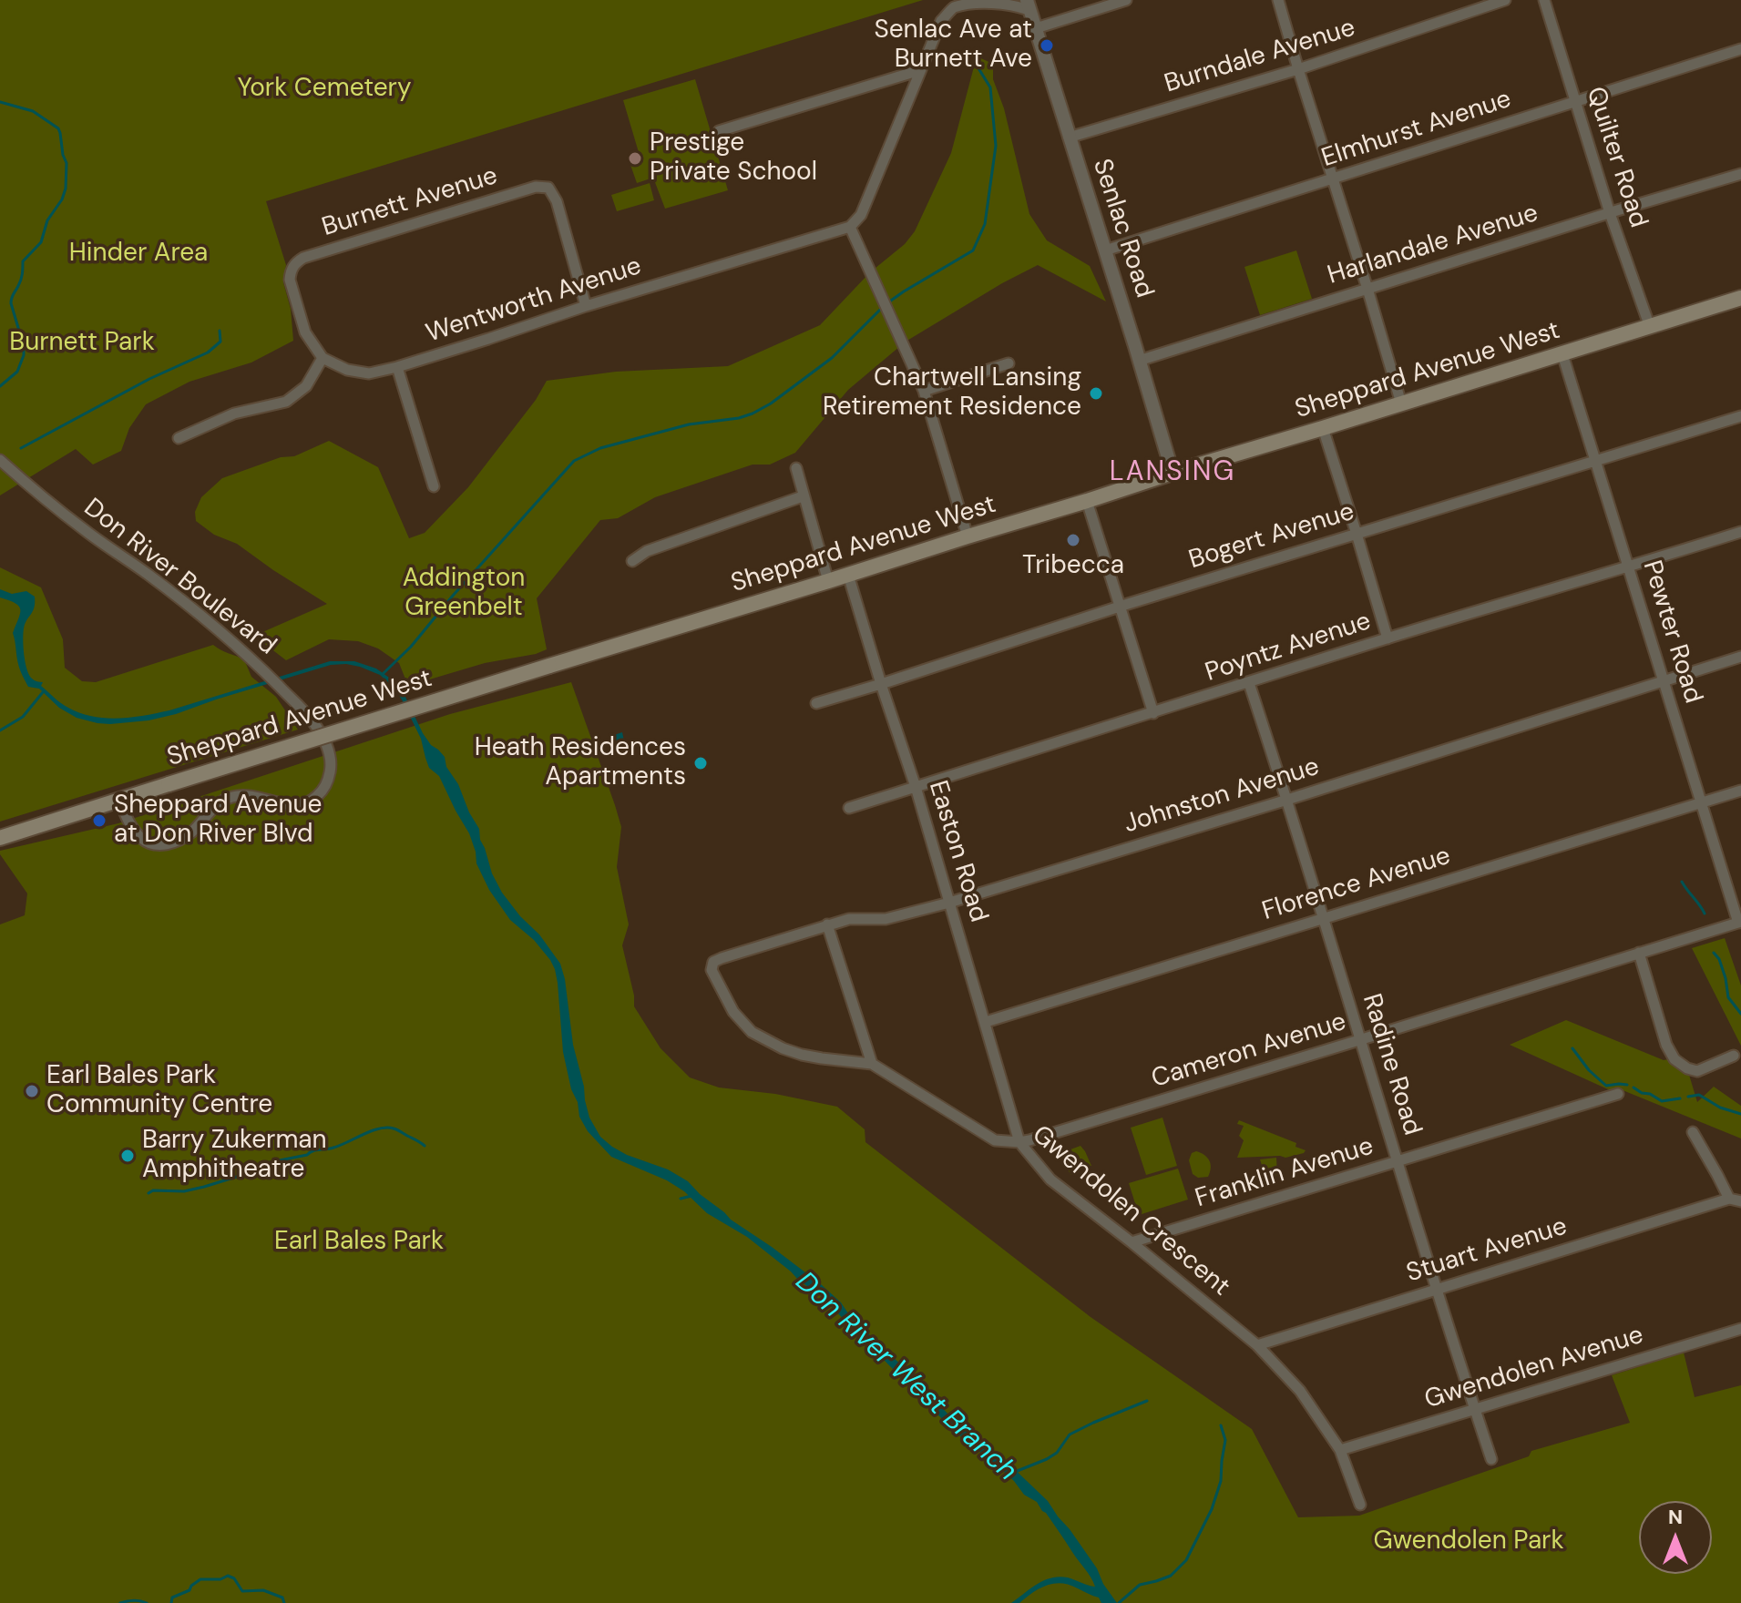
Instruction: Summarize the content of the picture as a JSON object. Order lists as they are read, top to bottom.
{
  "streets": {
    "main road": ["Sheppard Avenue West"],
    "street": [
      "Burndale Avenue",
      "Elmhurst Avenue",
      "Quilter Road",
      "Burnett Avenue",
      "Senlac Road",
      "Harlandale Avenue",
      "Wentworth Avenue",
      "Bogert Avenue",
      "Don River Boulevard",
      "Pewter Road",
      "Poyntz Avenue",
      "Johnston Avenue",
      "Easton Road",
      "Florence Avenue",
      "Cameron Avenue",
      "Radine Road",
      "Franklin Avenue",
      "Gwendolen Crescent",
      "Stuart Avenue",
      "Gwendolen Avenue"
    ]
  },
  "crossings": [
    ["Burndale Avenue", "Senlac Road"],
    ["Elmhurst Avenue", "Quilter Road"],
    ["Elmhurst Avenue", "Senlac Road"],
    ["Quilter Road", "Harlandale Avenue"],
    ["Quilter Road", "Sheppard Avenue West"],
    ["Burnett Avenue", "Wentworth Avenue"],
    ["Senlac Road", "Harlandale Avenue"],
    ["Senlac Road", "Sheppard Avenue West"],
    ["Sheppard Avenue West", "Don River Boulevard"],
    ["Sheppard Avenue West", "Pewter Road"],
    ["Sheppard Avenue West", "Easton Road"],
    ["Bogert Avenue", "Pewter Road"],
    ["Bogert Avenue", "Easton Road"],
    ["Pewter Road", "Poyntz Avenue"],
    ["Pewter Road", "Johnston Avenue"],
    ["Pewter Road", "Florence Avenue"],
    ["Pewter Road", "Cameron Avenue"],
    ["Poyntz Avenue", "Easton Road"],
    ["Poyntz Avenue", "Radine Road"],
    ["Johnston Avenue", "Easton Road"],
    ["Johnston Avenue", "Radine Road"],
    ["Johnston Avenue", "Gwendolen Crescent"],
    ["Easton Road", "Florence Avenue"],
    ["Easton Road", "Cameron Avenue"],
    ["Easton Road", "Gwendolen Crescent"],
    ["Florence Avenue", "Radine Road"],
    ["Cameron Avenue", "Radine Road"],
    ["Cameron Avenue", "Gwendolen Crescent"],
    ["Radine Road", "Franklin Avenue"],
    ["Radine Road", "Stuart Avenue"],
    ["Radine Road", "Gwendolen Avenue"],
    ["Franklin Avenue", "Gwendolen Crescent"],
    ["Gwendolen Crescent", "Stuart Avenue"],
    ["Gwendolen Crescent", "Gwendolen Avenue"]
  ],
  "districts": ["LANSING"],
  "water": ["Don River West Branch"],
  "parks": [
    "York Cemetery",
    "Hinder Area",
    "Burnett Park",
    "Addington Greenbelt",
    "Earl Bales Park",
    "Gwendolen Park"
  ],
  "places": [
    "Senlac Ave at Burnett Ave",
    "Prestige Private School",
    "Chartwell Lansing Retirement Residence",
    "Tribecca",
    "Heath Residences Apartments",
    "Sheppard Avenue at Don River Blvd",
    "Earl Bales Park Community Centre",
    "Barry Zukerman Amphitheatre"
  ],
  "north": "top"
}
